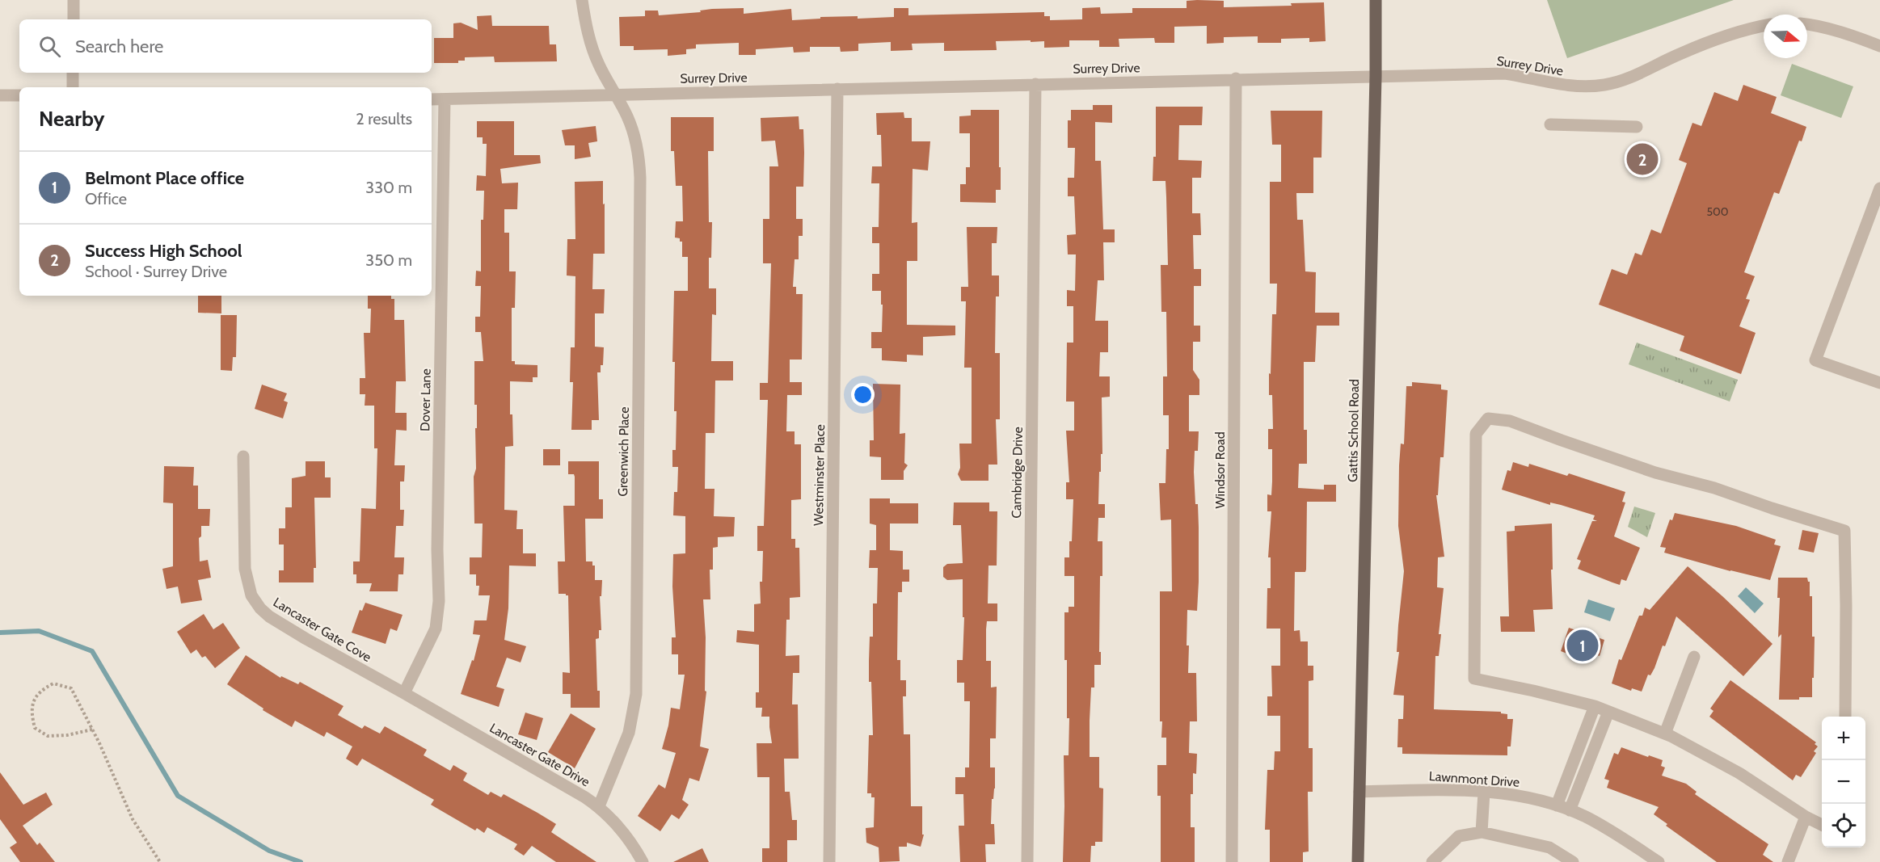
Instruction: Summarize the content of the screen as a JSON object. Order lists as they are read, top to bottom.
{
  "streets": {
    "main road": ["Gattis School Road"],
    "street": [
      "Surrey Drive",
      "Dover Lane",
      "Greenwich Place",
      "Windsor Road",
      "Cambridge Drive",
      "Westminster Place",
      "Lancaster Gate Cove",
      "Lancaster Gate Drive",
      "Lawnmont Drive"
    ]
  },
  "crossings": [
    ["Surrey Drive", "Dover Lane"],
    ["Surrey Drive", "Gattis School Road"],
    ["Surrey Drive", "Greenwich Place"],
    ["Surrey Drive", "Windsor Road"],
    ["Surrey Drive", "Cambridge Drive"],
    ["Surrey Drive", "Westminster Place"],
    ["Dover Lane", "Lancaster Gate Cove"],
    ["Dover Lane", "Lancaster Gate Drive"],
    ["Gattis School Road", "Lawnmont Drive"],
    ["Greenwich Place", "Lancaster Gate Drive"],
    ["Lancaster Gate Cove", "Lancaster Gate Drive"]
  ],
  "house_numbers": ["500"],
  "north": "right",
  "page": {
    "search": "Search here",
    "heading": ["Nearby", "2 results"],
    "pins": ["2", "1"],
    "list": [
      {
        "mark": "1",
        "name": "Belmont Place office",
        "note": "Office",
        "value": "330 m"
      },
      {
        "mark": "2",
        "name": "Success High School",
        "note": "School · Surrey Drive",
        "value": "350 m"
      }
    ],
    "map_buttons": ["+", "−"]
  }
}
